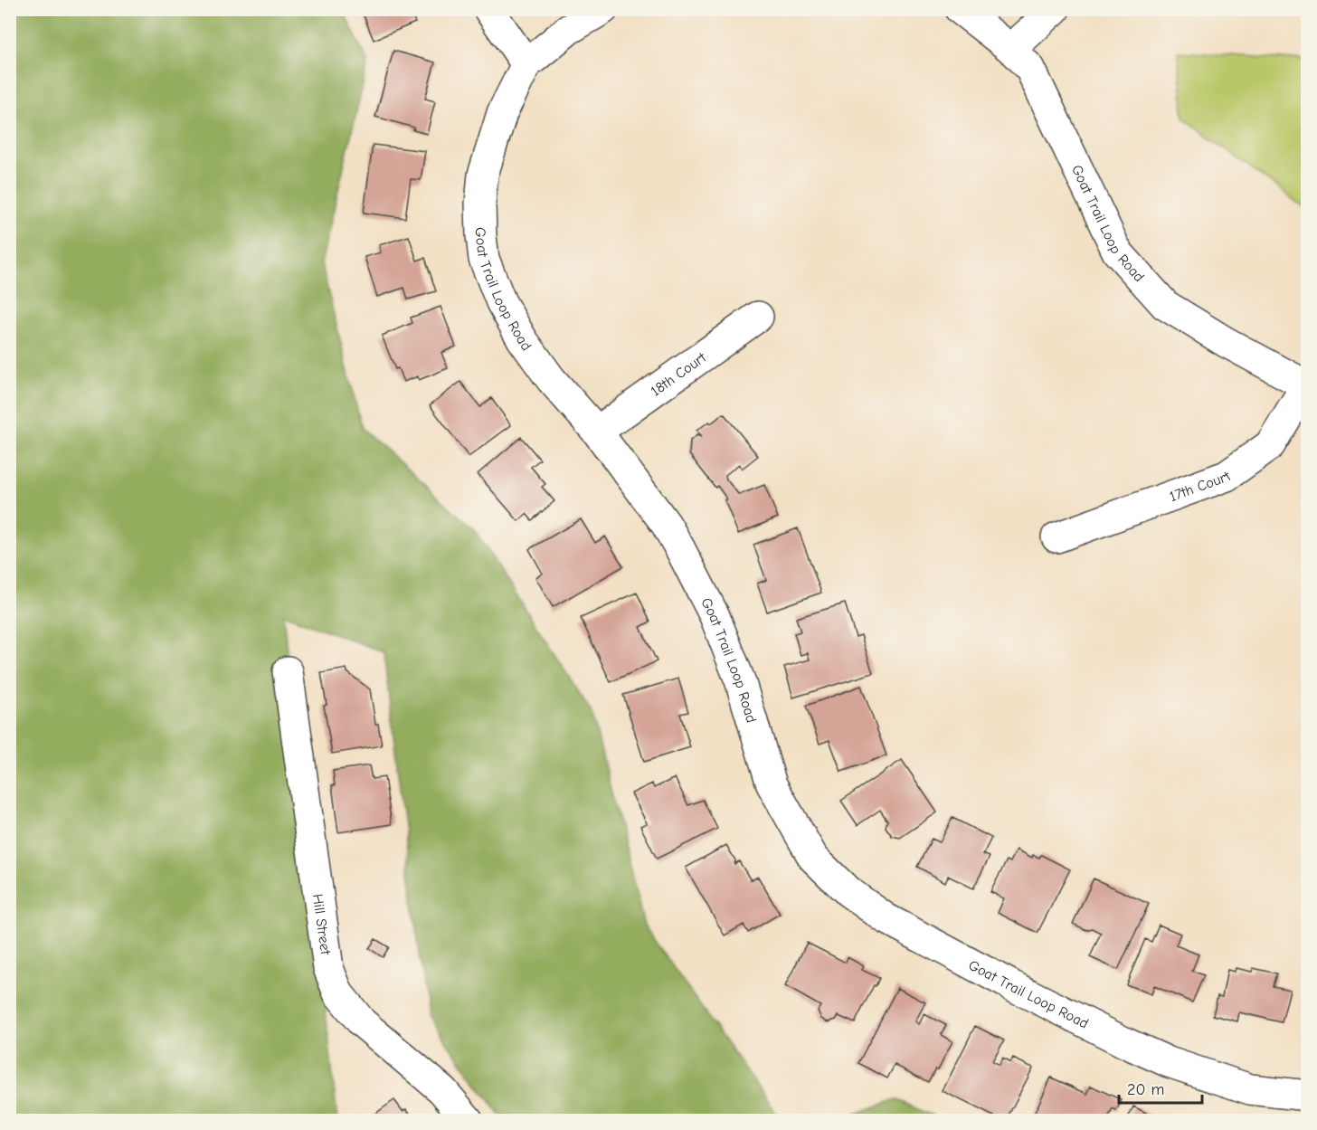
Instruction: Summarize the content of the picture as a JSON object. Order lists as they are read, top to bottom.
{
  "streets": {
    "street": [
      "Goat Trail Loop Road",
      "18th Court",
      "17th Court",
      "Hill Street"
    ]
  },
  "crossings": [
    ["Goat Trail Loop Road", "18th Court"],
    ["Goat Trail Loop Road", "17th Court"]
  ],
  "scale_bar": "20 m"
}
